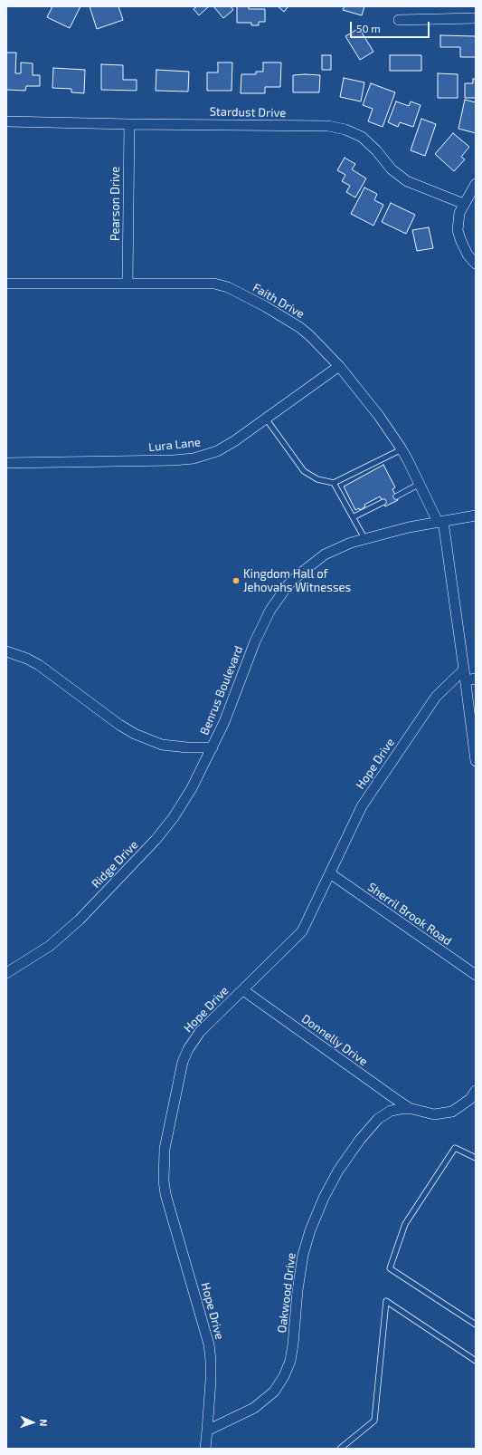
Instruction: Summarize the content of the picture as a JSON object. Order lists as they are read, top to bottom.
{
  "streets": {
    "street": [
      "Stardust Drive",
      "Pearson Drive",
      "Faith Drive",
      "Lura Lane",
      "Benrus Boulevard",
      "Hope Drive",
      "Ridge Drive",
      "Sherril Brook Road",
      "Donnelly Drive",
      "Oakwood Drive"
    ]
  },
  "crossings": [
    ["Stardust Drive", "Pearson Drive"],
    ["Pearson Drive", "Faith Drive"],
    ["Faith Drive", "Lura Lane"],
    ["Faith Drive", "Benrus Boulevard"],
    ["Faith Drive", "Hope Drive"],
    ["Benrus Boulevard", "Ridge Drive"],
    ["Hope Drive", "Sherril Brook Road"],
    ["Hope Drive", "Donnelly Drive"],
    ["Hope Drive", "Oakwood Drive"],
    ["Donnelly Drive", "Oakwood Drive"]
  ],
  "places": ["Kingdom Hall of Jehovahs Witnesses"],
  "scale_bar": "50 m",
  "north": "right"
}
